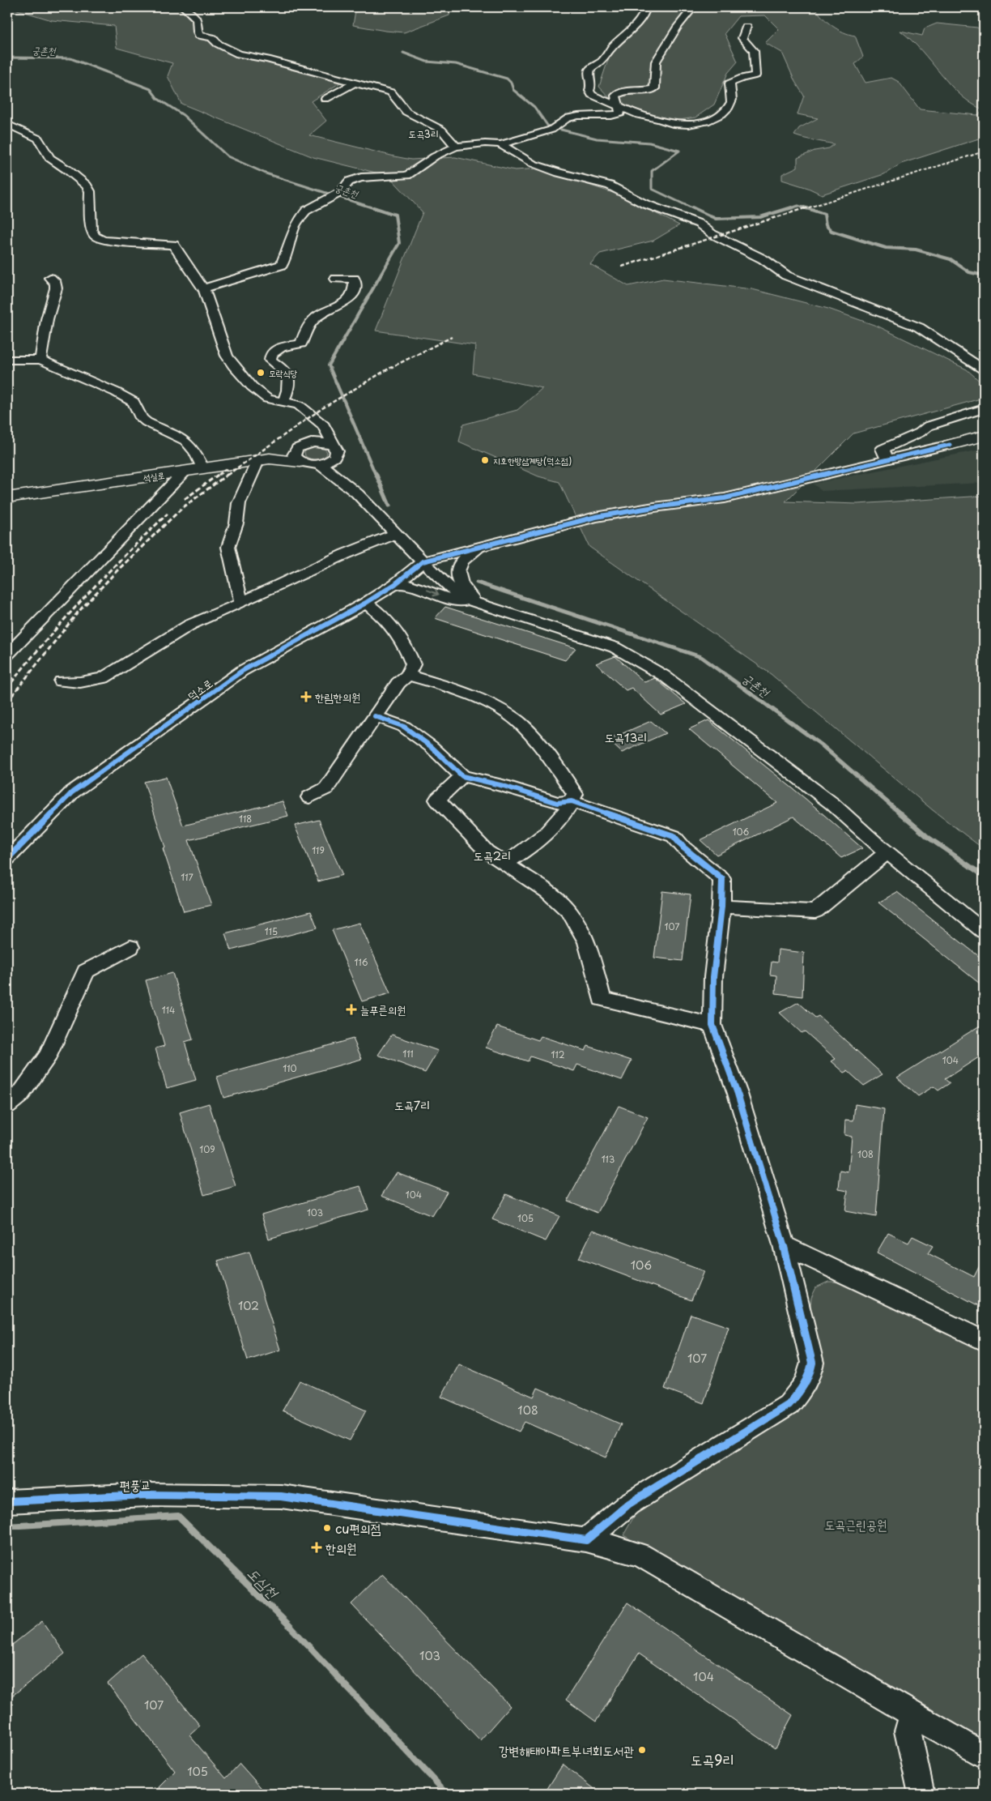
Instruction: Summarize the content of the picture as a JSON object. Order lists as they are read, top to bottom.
{
  "streets": {
    "street": ["석실로", "덕소로", "편풍교"]
  },
  "districts": [
    "도곡3리",
    "도곡13리",
    "도곡2리",
    "도곡7리",
    "도곡9리"
  ],
  "water": ["궁촌천", "도심천"],
  "parks": ["도곡근린공원"],
  "places": {
    "other": [
      "모락식당",
      "지호한방삼계탕(덕소점)",
      "cu편의점",
      "강변해태아파트부녀회도서관"
    ],
    "health": ["한림한의원", "늘푸른의원", "한의원"]
  },
  "house_numbers": [
    "118",
    "106",
    "119",
    "117",
    "107",
    "115",
    "116",
    "114",
    "111",
    "112",
    "104",
    "110",
    "109",
    "108",
    "113",
    "104",
    "103",
    "105",
    "106",
    "102",
    "107",
    "108",
    "103",
    "104",
    "107",
    "105"
  ]
}
